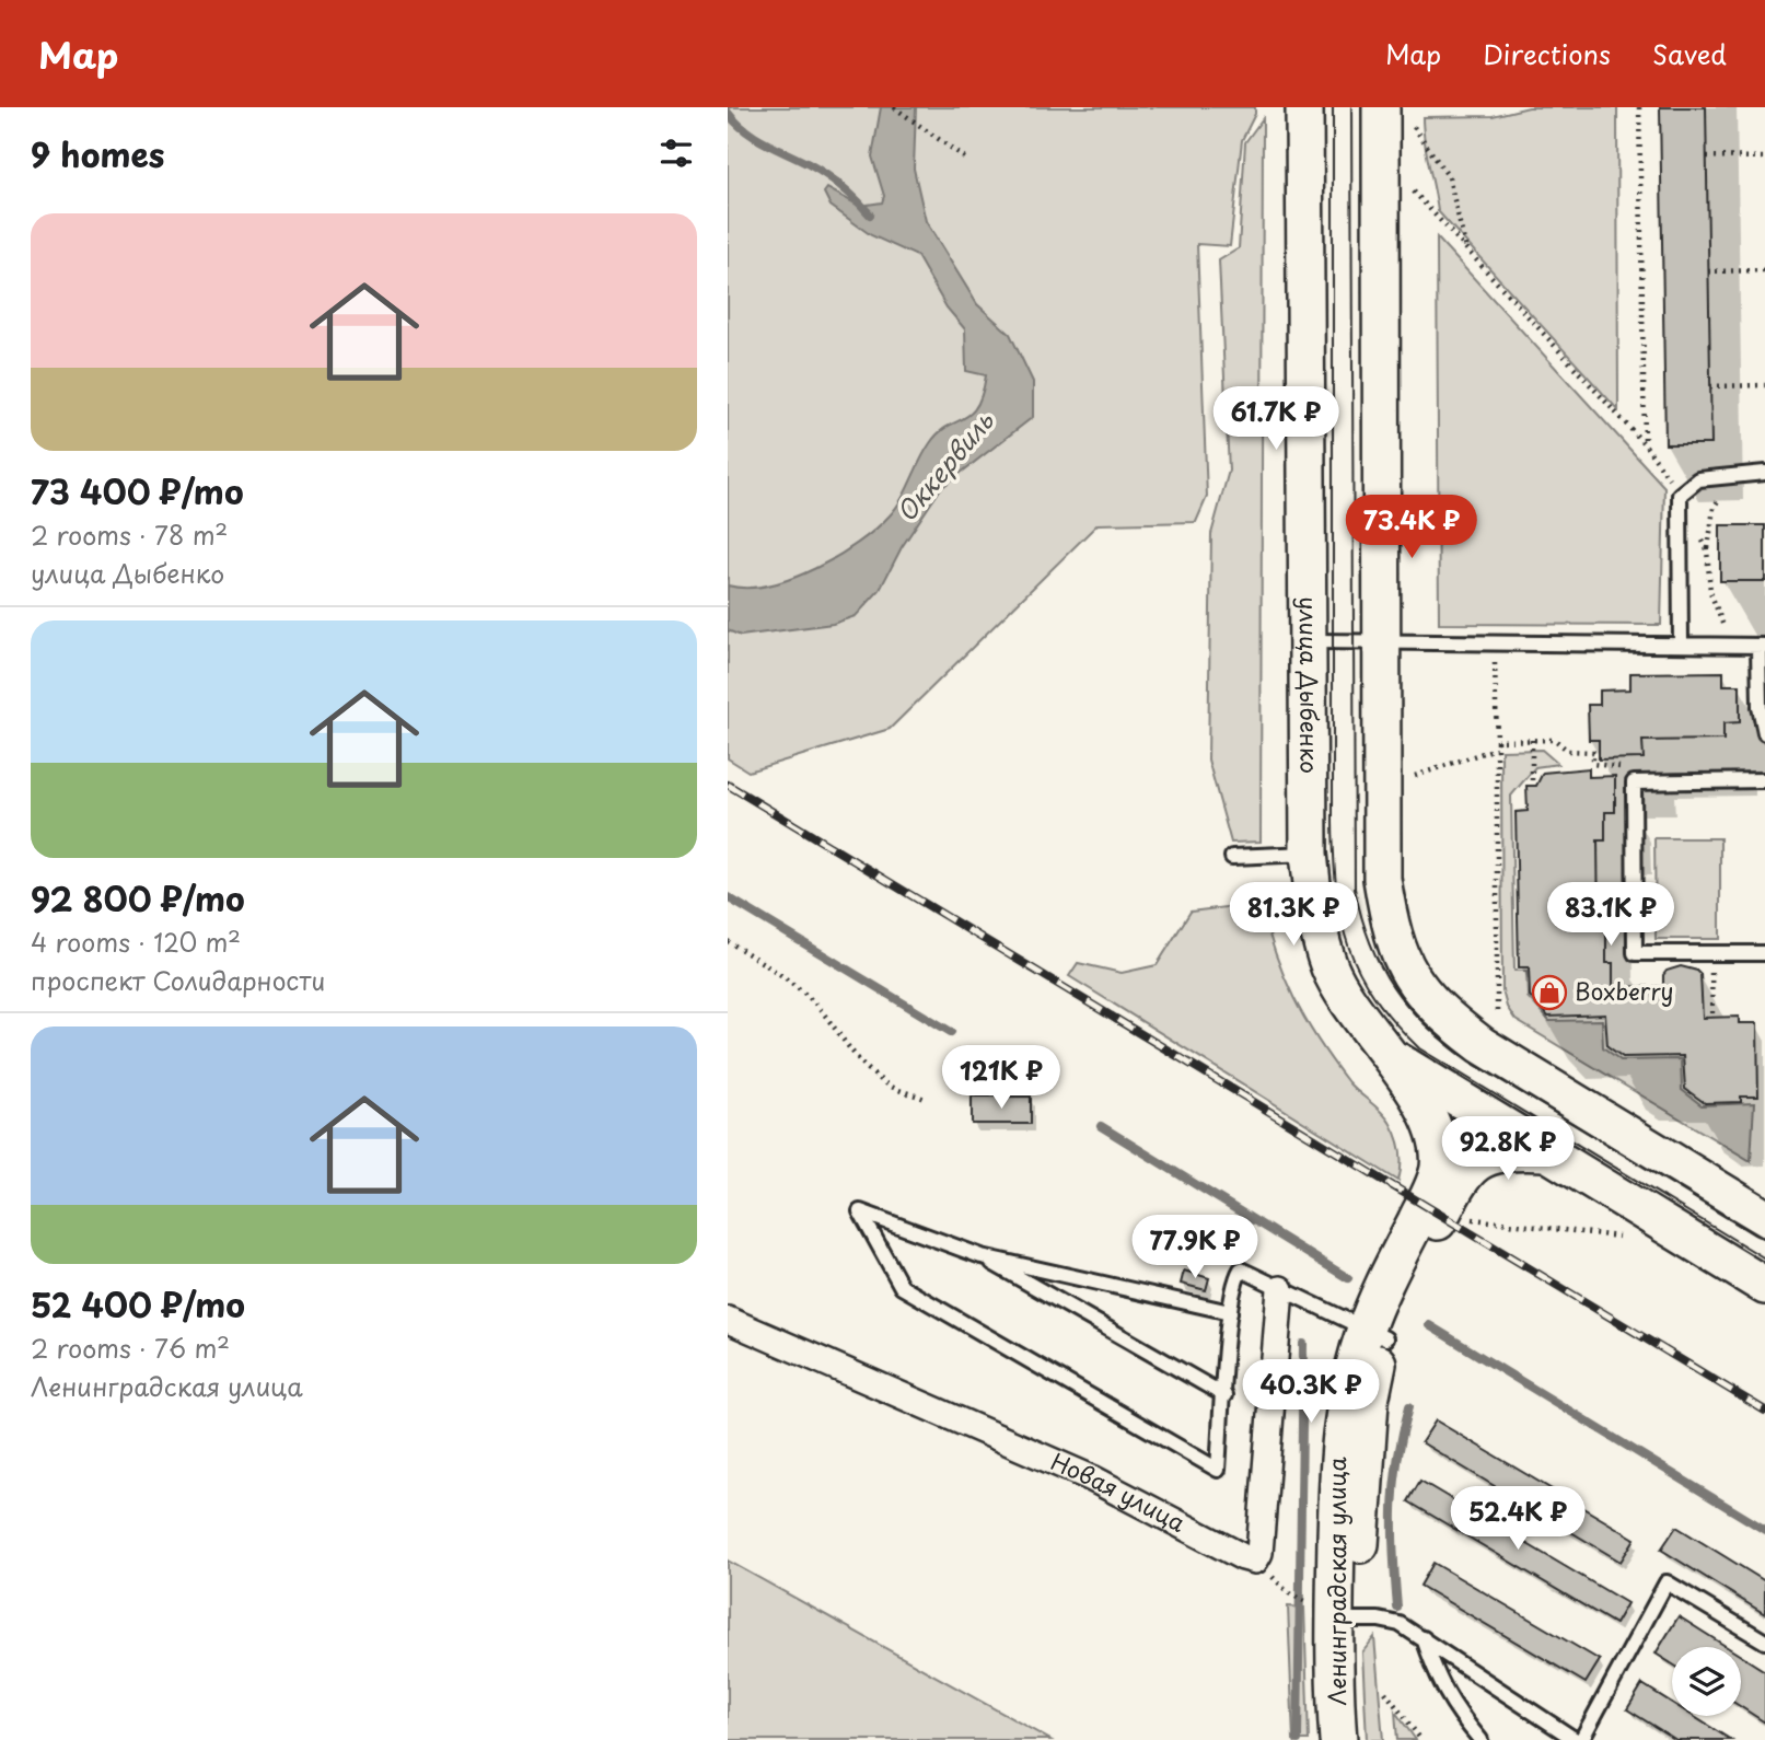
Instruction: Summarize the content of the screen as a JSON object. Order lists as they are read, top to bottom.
{
  "streets": {
    "main road": ["улица Дыбенко", "Ленинградская улица"],
    "street": ["Новая улица"]
  },
  "water": ["Оккервиль"],
  "places": {
    "shop": ["Boxberry"]
  },
  "page": {
    "header": "Map",
    "nav": ["Map", "Directions", "Saved"],
    "heading": "9 homes",
    "list": [
      {
        "name": "73 400 ₽/mo",
        "note": "2 rooms · 78 m² · улица Дыбенко"
      },
      {
        "name": "92 800 ₽/mo",
        "note": "4 rooms · 120 m² · проспект Солидарности"
      },
      {
        "name": "52 400 ₽/mo",
        "note": "2 rooms · 76 m² · Ленинградская улица"
      }
    ],
    "price": [
      "61.7K ₽",
      "73.4K ₽",
      "81.3K ₽",
      "83.1K ₽",
      "121K ₽",
      "92.8K ₽",
      "77.9K ₽",
      "40.3K ₽",
      "52.4K ₽"
    ]
  }
}
